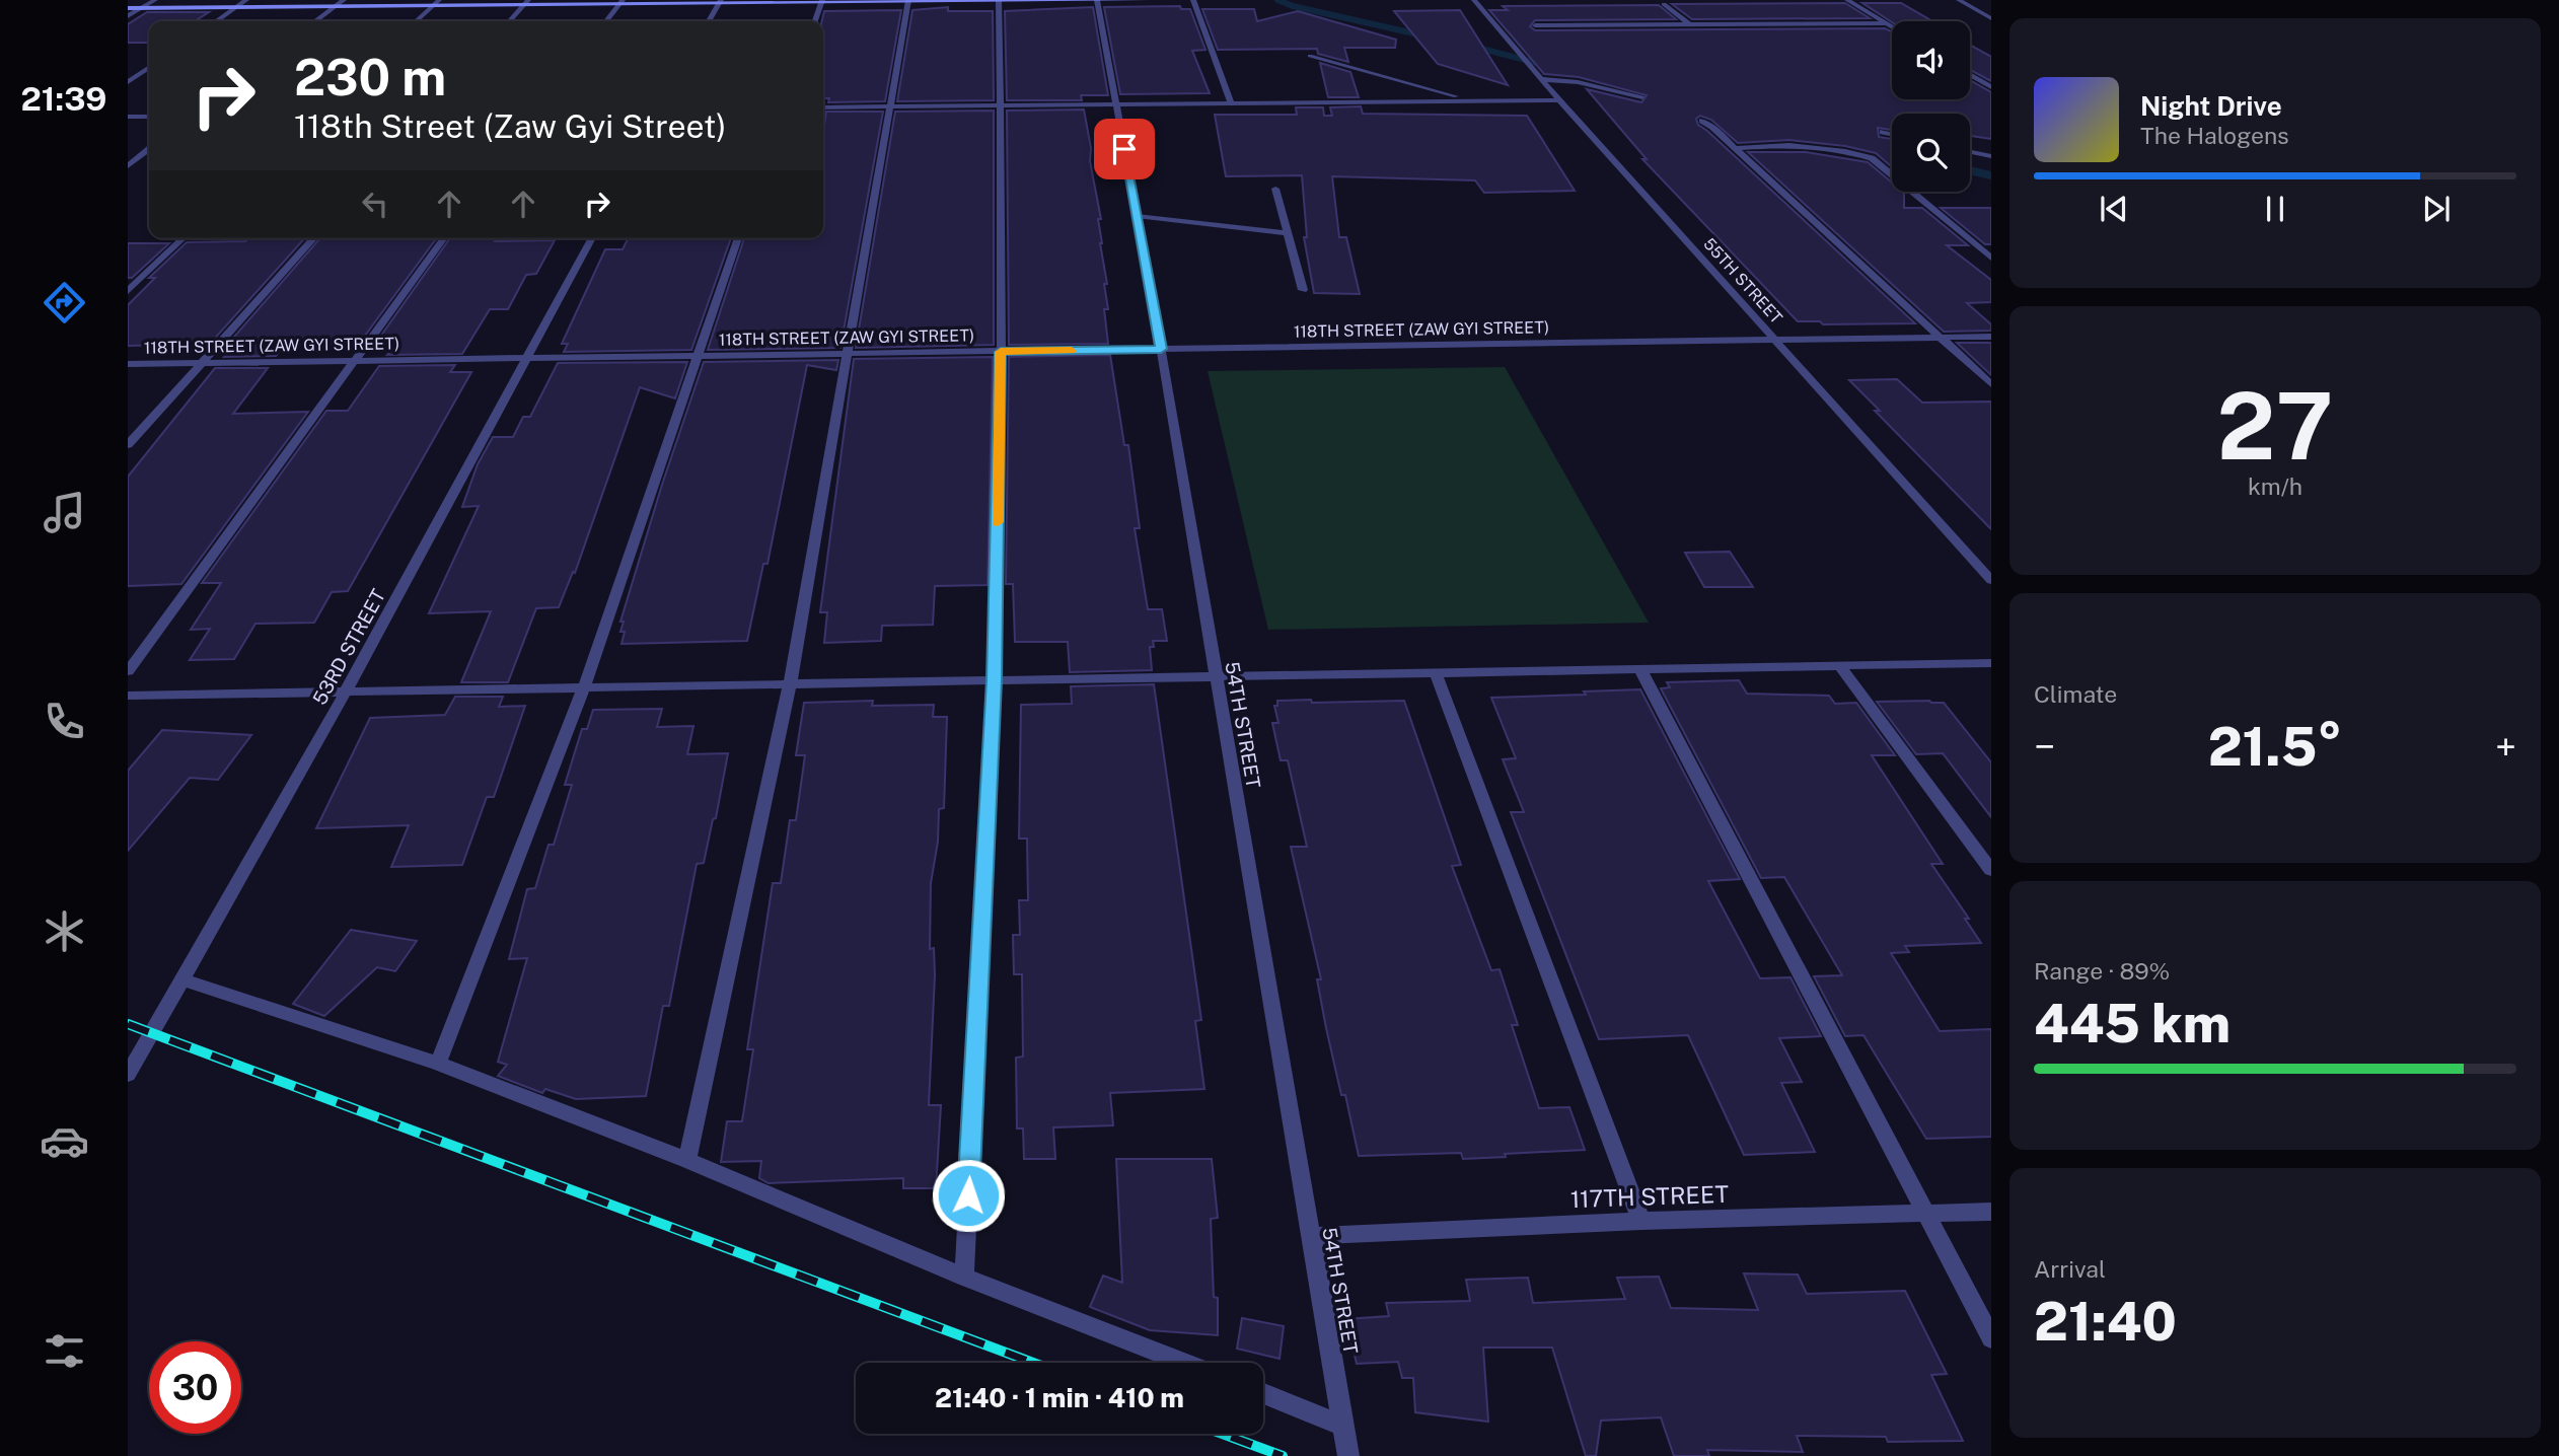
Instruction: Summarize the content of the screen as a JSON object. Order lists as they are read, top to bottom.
{
  "streets": {
    "street": [
      "55TH STREET",
      "118TH STREET (ZAW GYI STREET)",
      "53RD STREET",
      "54TH STREET",
      "117TH STREET"
    ]
  },
  "crossings": [
    ["55TH STREET", "118TH STREET (ZAW GYI STREET)"],
    ["118TH STREET (ZAW GYI STREET)", "53RD STREET"],
    ["118TH STREET (ZAW GYI STREET)", "54TH STREET"],
    ["54TH STREET", "117TH STREET"]
  ],
  "page": {
    "tabs": "21:39",
    "turn": ["230 m", "118th Street (Zaw Gyi Street)"],
    "song": ["Night Drive", "The Halogens"],
    "tile": [
      ["27", "km/h"],
      "Climate",
      ["Range · 89%", "445 km"],
      ["Arrival", "21:40"]
    ],
    "heat": ["−", "21.5°", "+"],
    "limit": "30",
    "trip": "21:40 · 1 min · 410 m"
  }
}
